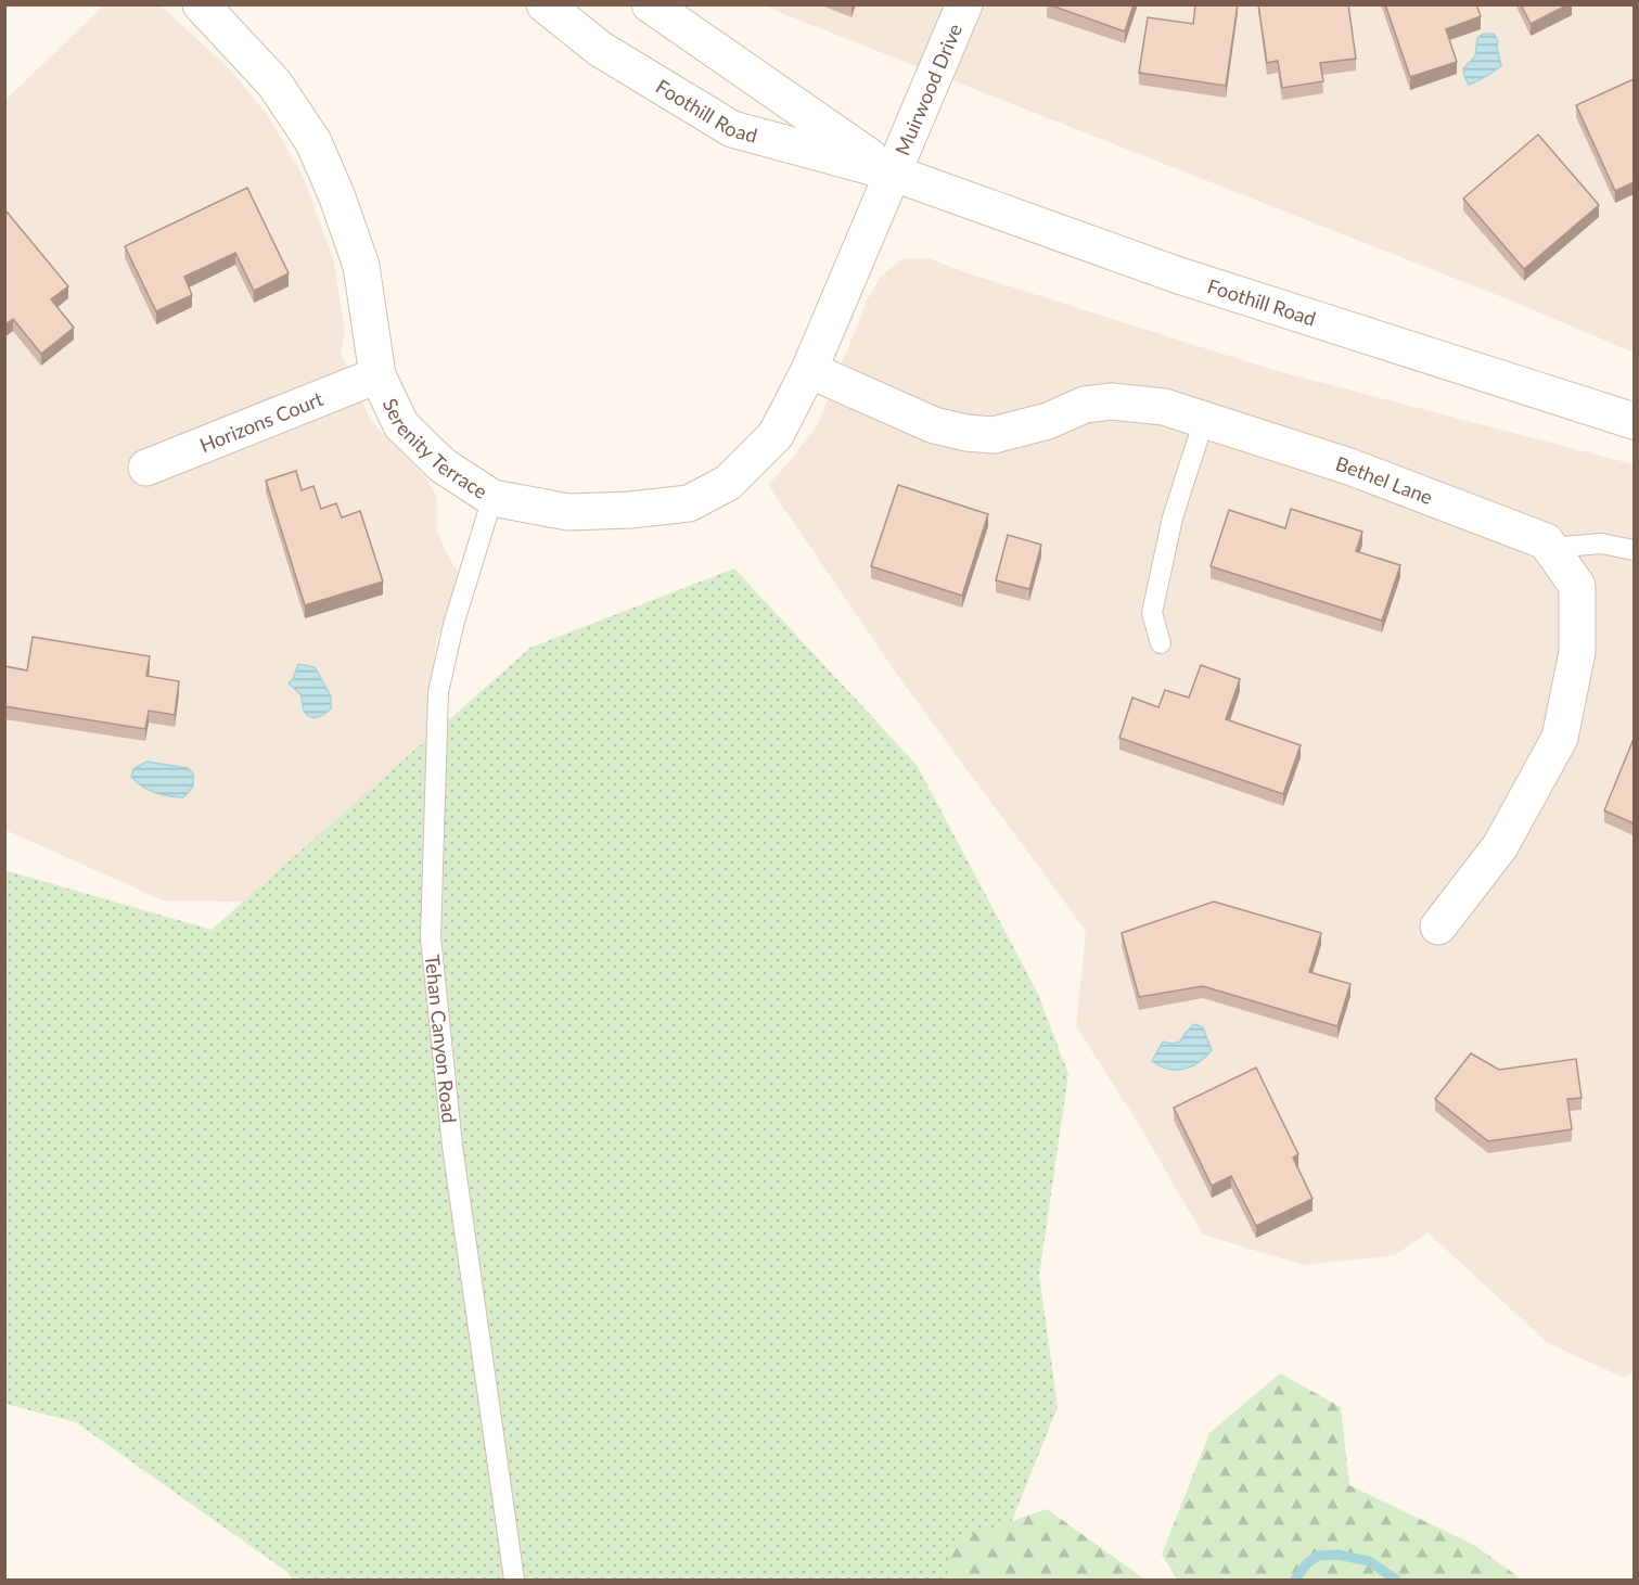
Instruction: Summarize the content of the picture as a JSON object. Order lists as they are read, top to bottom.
{
  "streets": {
    "street": [
      "Muirwood Drive",
      "Foothill Road",
      "Horizons Court",
      "Serenity Terrace",
      "Bethel Lane"
    ],
    "lane": ["Tehan Canyon Road"]
  },
  "crossings": [
    ["Muirwood Drive", "Foothill Road"],
    ["Muirwood Drive", "Serenity Terrace"],
    ["Foothill Road", "Serenity Terrace"],
    ["Horizons Court", "Serenity Terrace"],
    ["Serenity Terrace", "Bethel Lane"],
    ["Serenity Terrace", "Tehan Canyon Road"]
  ]
}
